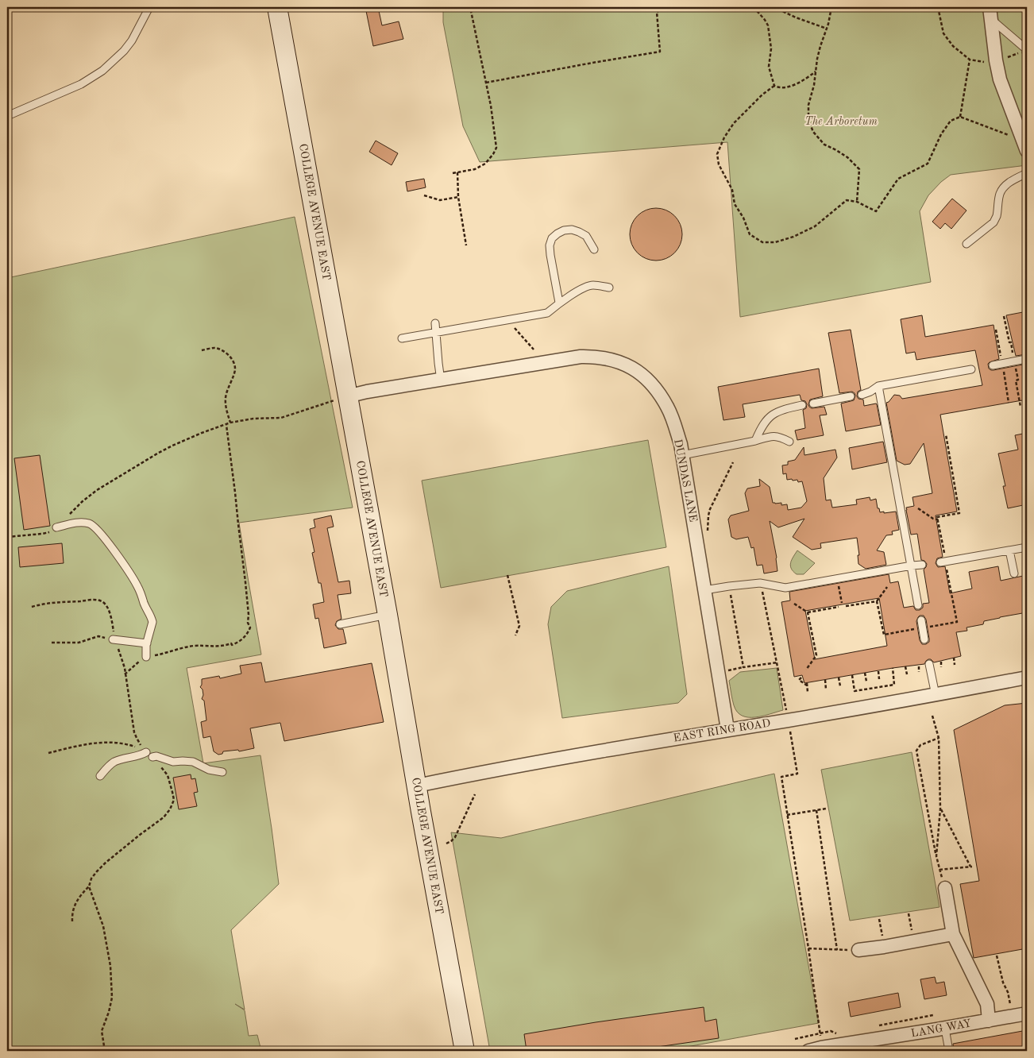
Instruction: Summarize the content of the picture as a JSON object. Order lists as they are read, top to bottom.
{
  "streets": {
    "street": [
      "COLLEGE AVENUE EAST",
      "DUNDAS LANE",
      "EAST RING ROAD",
      "LANG WAY"
    ]
  },
  "crossings": [
    ["COLLEGE AVENUE EAST", "DUNDAS LANE"],
    ["COLLEGE AVENUE EAST", "EAST RING ROAD"],
    ["DUNDAS LANE", "EAST RING ROAD"]
  ],
  "parks": ["The Arboretum"]
}
